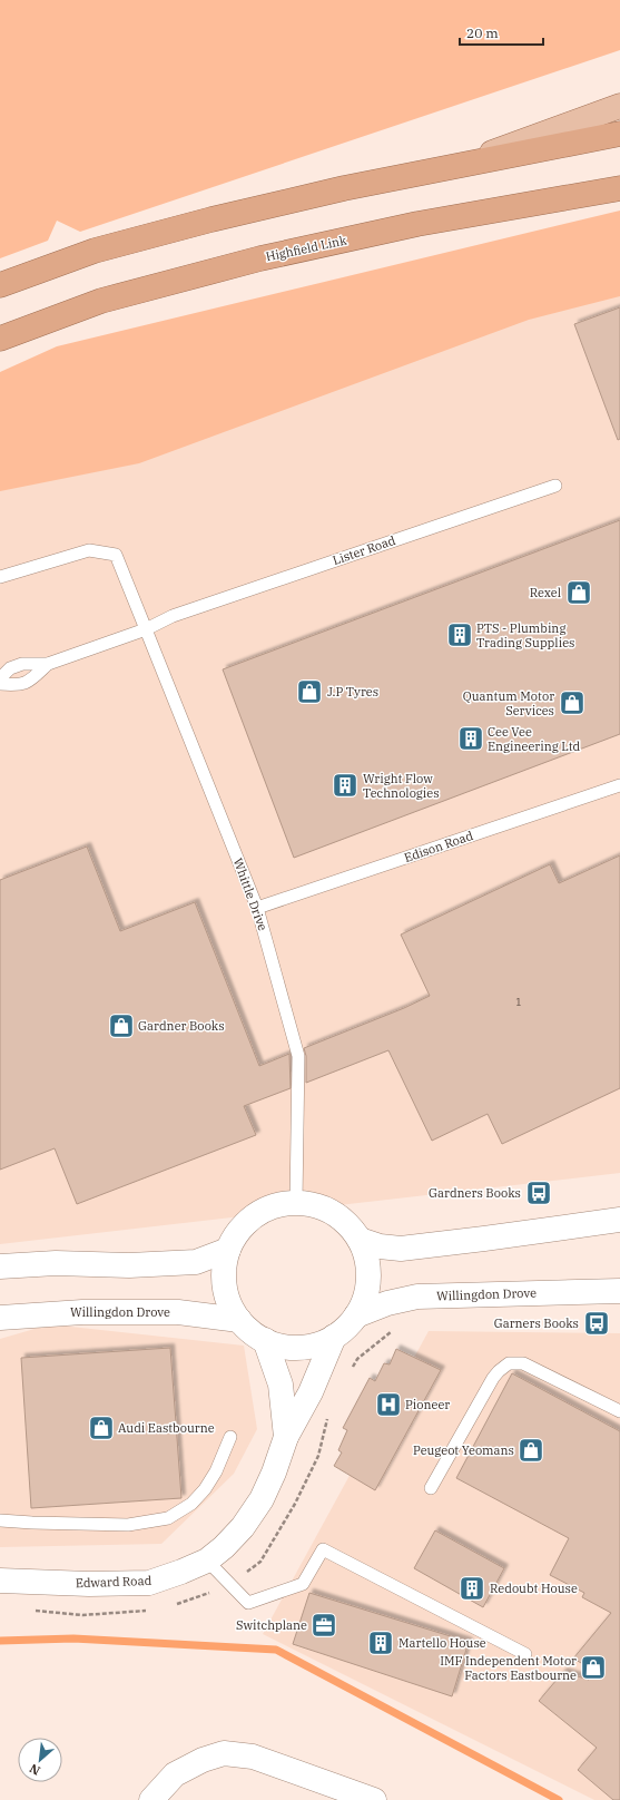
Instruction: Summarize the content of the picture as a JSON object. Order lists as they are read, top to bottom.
{
  "streets": {
    "highway": ["Highfield Link"],
    "street": ["Willingdon Drove", "Edward Road"],
    "lane": ["Lister Road", "Edison Road", "Whittle Drive"]
  },
  "crossings": [
    ["Lister Road", "Whittle Drive"],
    ["Edison Road", "Whittle Drive"],
    ["Whittle Drive", "Willingdon Drove"],
    ["Whittle Drive", "Edward Road"],
    ["Willingdon Drove", "Edward Road"]
  ],
  "places": {
    "shop": [
      "Rexel",
      "J.P Tyres",
      "Quantum Motor Services",
      "Gardner Books",
      "Audi Eastbourne",
      "Peugeot Yeomans",
      "IMF Independent Motor Factors Eastbourne"
    ],
    "building": [
      "PTS - Plumbing Trading Supplies",
      "Cee Vee Engineering Ltd",
      "Wright Flow Technologies",
      "Redoubt House",
      "Martello House"
    ],
    "bus stop": ["Gardners Books", "Garners Books"],
    "hospital": ["Pioneer"],
    "office": ["Switchplane"]
  },
  "house_numbers": ["1"],
  "scale_bar": "20 m",
  "north": "bottom left"
}
